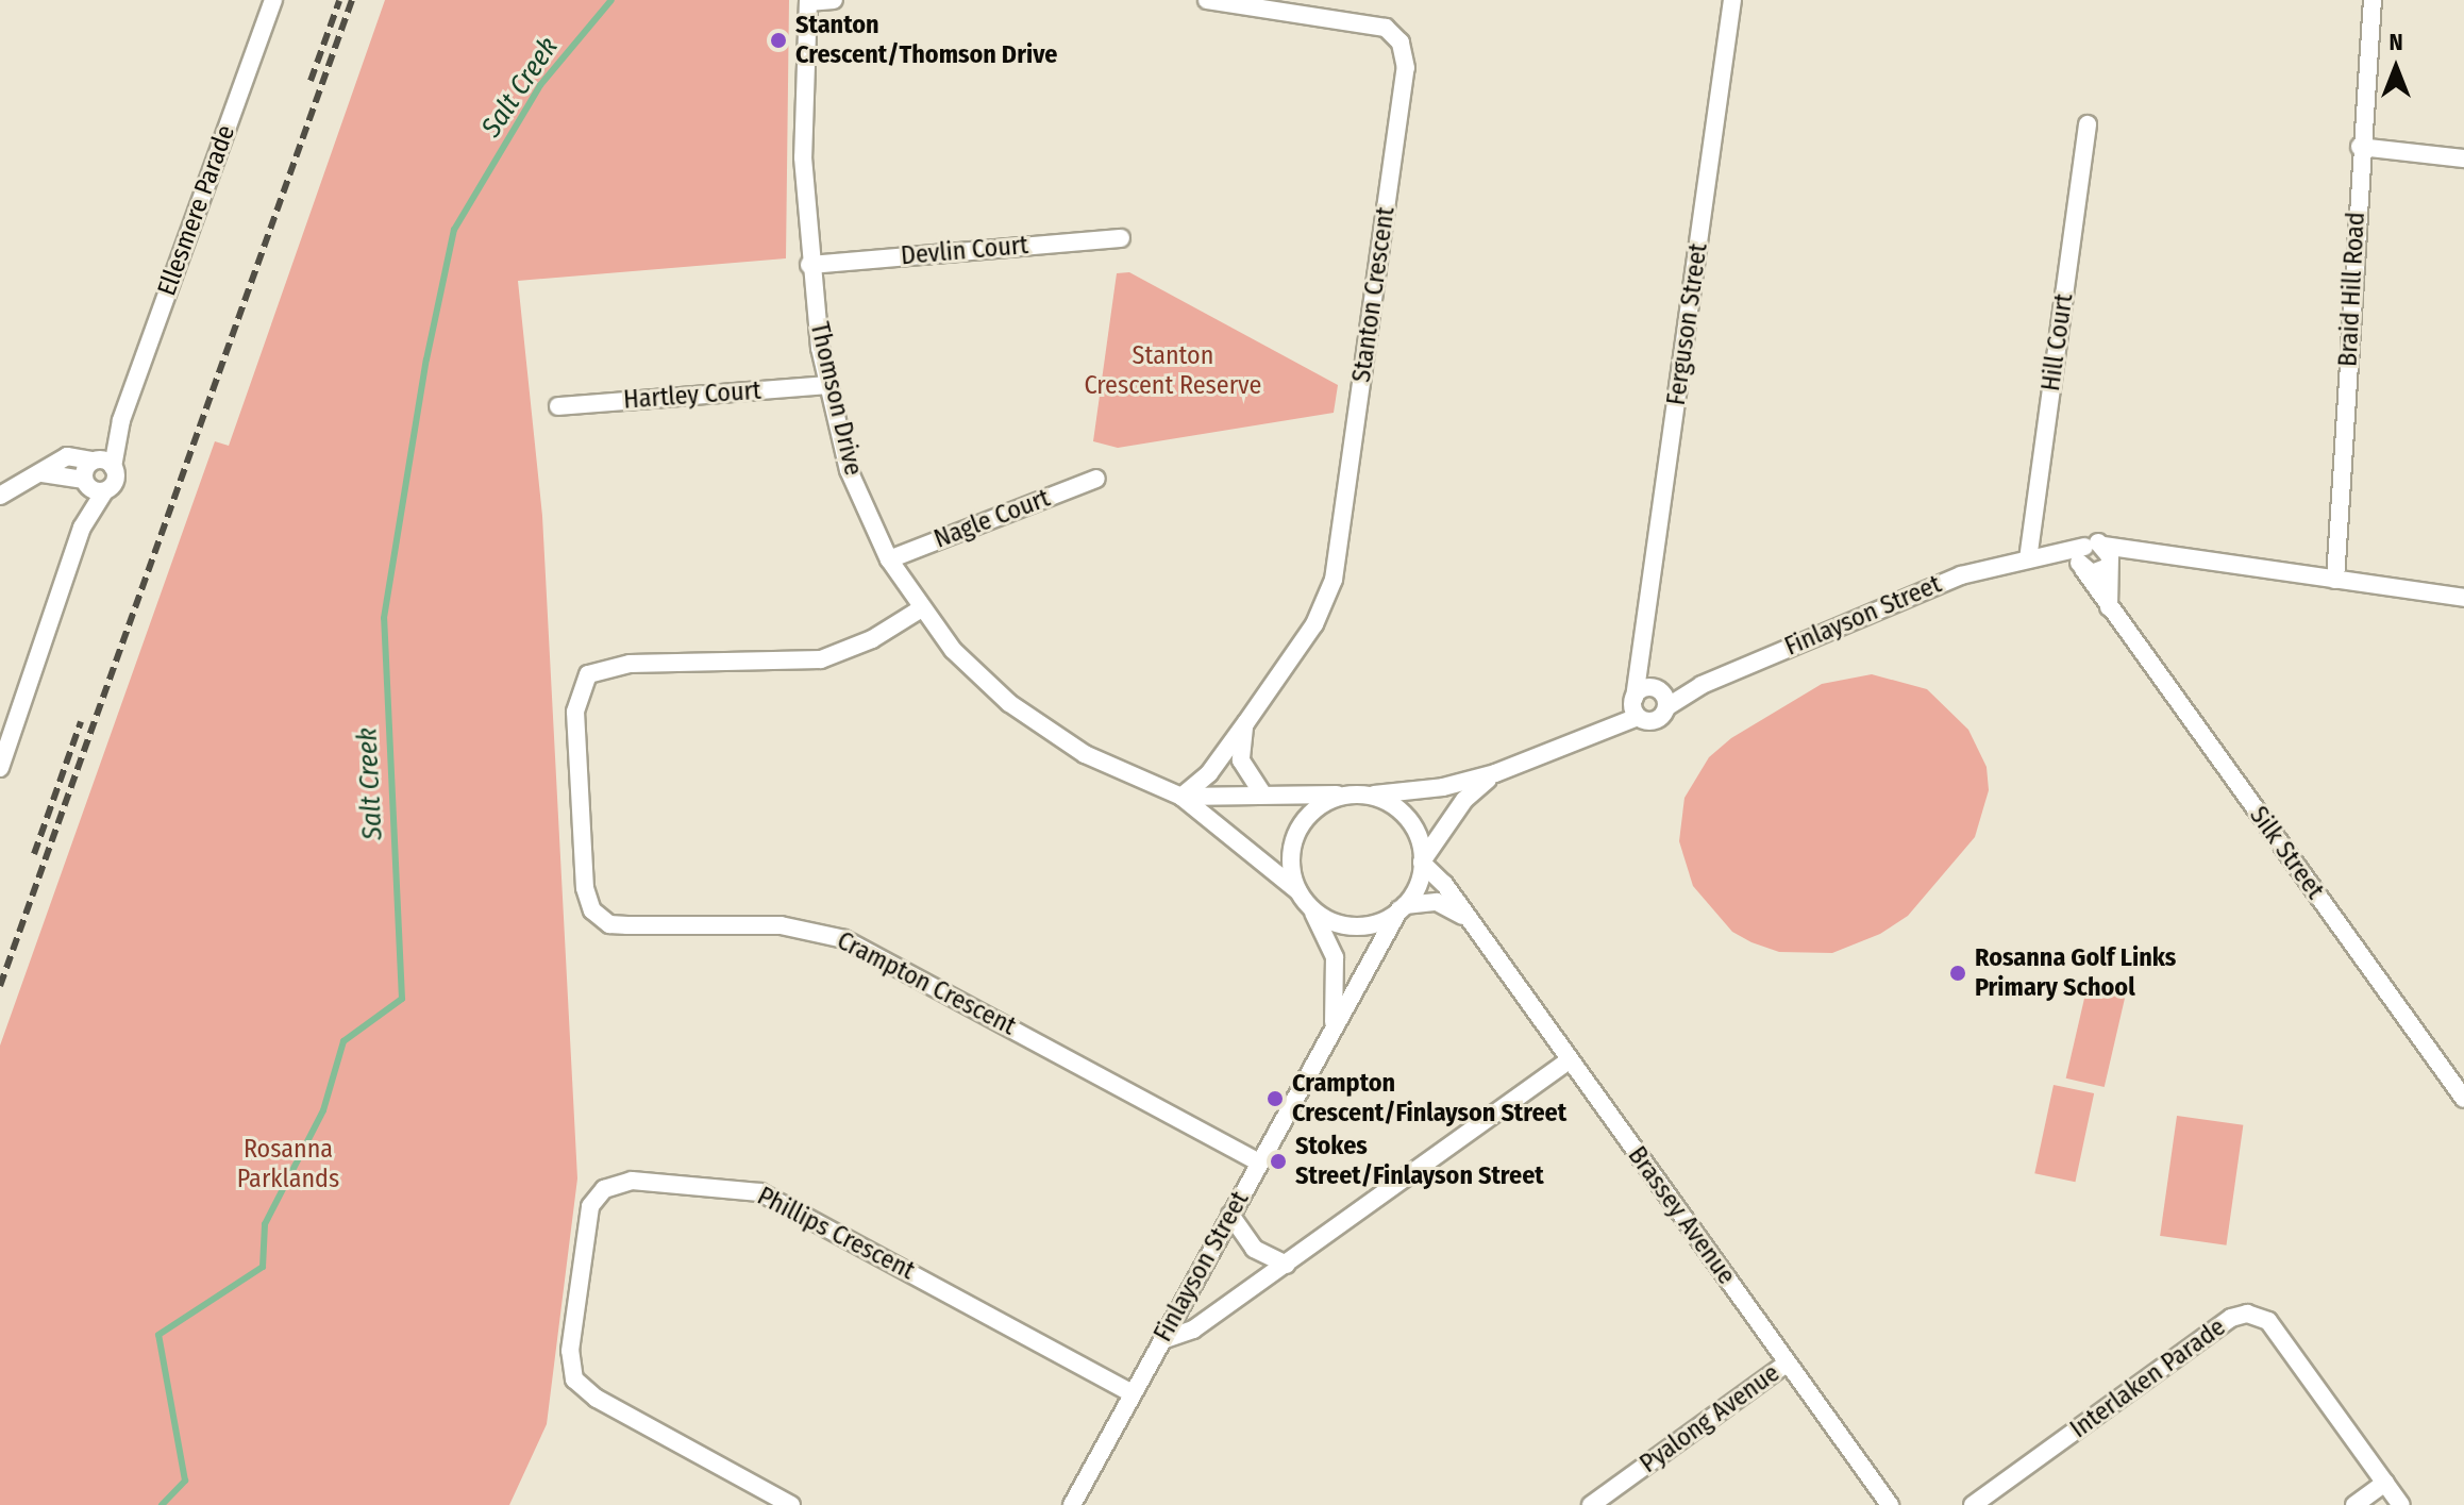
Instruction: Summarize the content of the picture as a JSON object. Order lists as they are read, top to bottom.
{
  "streets": {
    "street": [
      "Ellesmere Parade",
      "Devlin Court",
      "Braid Hill Road",
      "Stanton Crescent",
      "Ferguson Street",
      "Hill Court",
      "Hartley Court",
      "Thomson Drive",
      "Nagle Court",
      "Finlayson Street",
      "Silk Street",
      "Crampton Crescent",
      "Brassey Avenue",
      "Phillips Crescent",
      "Interlaken Parade",
      "Pyalong Avenue"
    ]
  },
  "crossings": [
    ["Devlin Court", "Thomson Drive"],
    ["Stanton Crescent", "Thomson Drive"],
    ["Ferguson Street", "Finlayson Street"],
    ["Hill Court", "Finlayson Street"],
    ["Hartley Court", "Thomson Drive"],
    ["Thomson Drive", "Nagle Court"],
    ["Thomson Drive", "Finlayson Street"],
    ["Thomson Drive", "Crampton Crescent"],
    ["Thomson Drive", "Brassey Avenue"],
    ["Finlayson Street", "Silk Street"],
    ["Finlayson Street", "Crampton Crescent"],
    ["Finlayson Street", "Brassey Avenue"],
    ["Finlayson Street", "Phillips Crescent"],
    ["Brassey Avenue", "Pyalong Avenue"]
  ],
  "water": ["Salt Creek"],
  "parks": ["Stanton Crescent Reserve", "Rosanna Parklands"],
  "places": [
    "Stanton Crescent/Thomson Drive",
    "Rosanna Golf Links Primary School",
    "Crampton Crescent/Finlayson Street",
    "Stokes Street/Finlayson Street"
  ],
  "north": "top"
}
